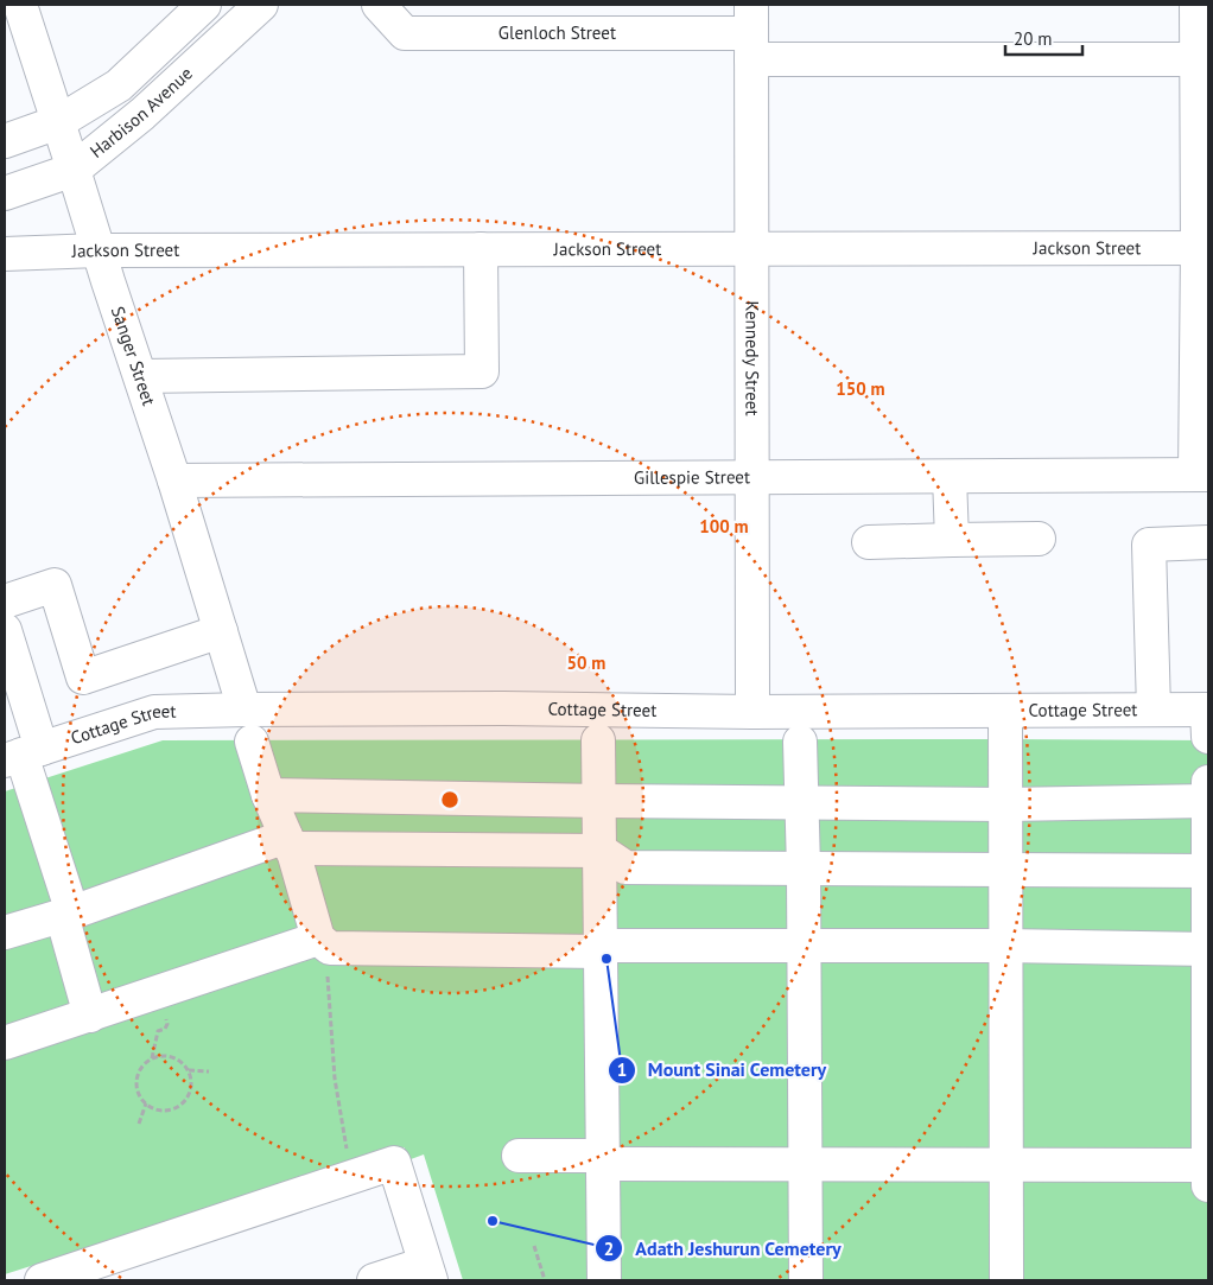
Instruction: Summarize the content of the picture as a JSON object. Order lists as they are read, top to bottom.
{
  "streets": {
    "street": [
      "Glenloch Street",
      "Harbison Avenue",
      "Jackson Street",
      "Sanger Street",
      "Kennedy Street",
      "Gillespie Street",
      "Cottage Street"
    ]
  },
  "crossings": [
    ["Glenloch Street", "Kennedy Street"],
    ["Harbison Avenue", "Sanger Street"],
    ["Jackson Street", "Sanger Street"],
    ["Jackson Street", "Kennedy Street"],
    ["Sanger Street", "Gillespie Street"],
    ["Sanger Street", "Cottage Street"],
    ["Kennedy Street", "Gillespie Street"],
    ["Kennedy Street", "Cottage Street"]
  ],
  "places": ["Mount Sinai Cemetery", "Adath Jeshurun Cemetery"],
  "scale_bar": "20 m",
  "rings": ["150 m", "100 m", "50 m"]
}
